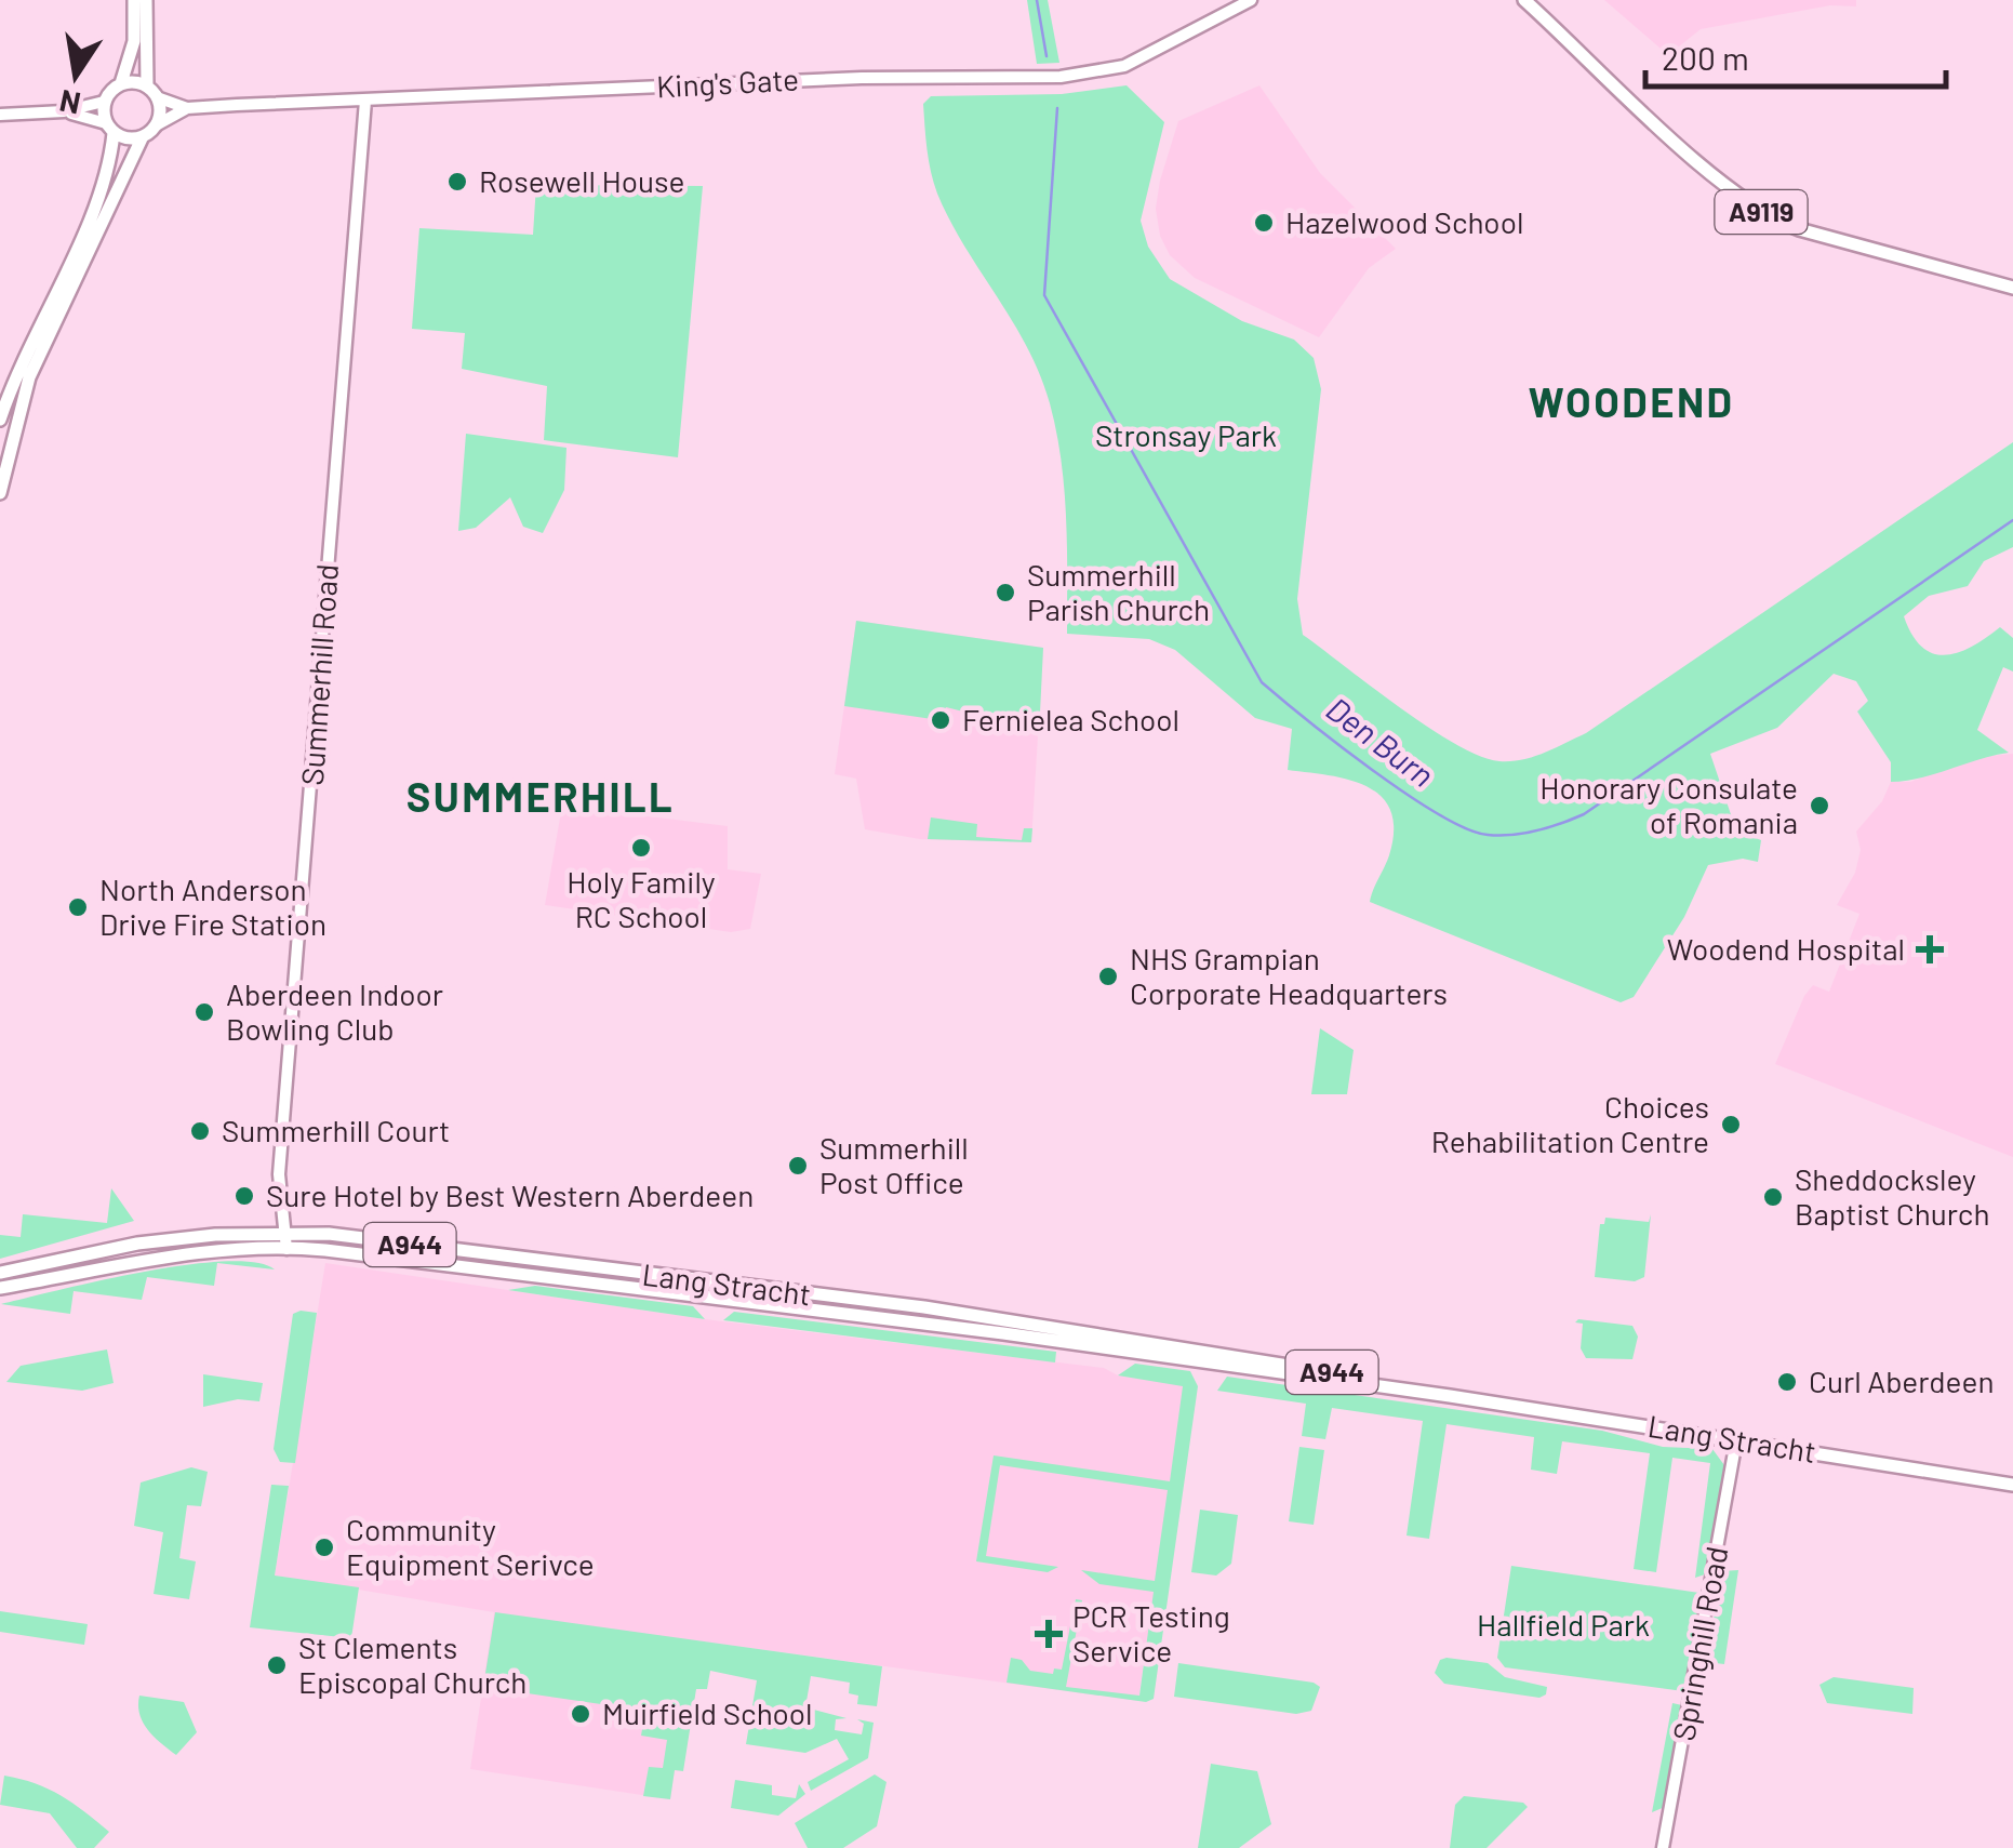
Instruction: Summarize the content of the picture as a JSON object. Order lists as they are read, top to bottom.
{
  "streets": {
    "main road": ["A9119", "A944", "Lang Stracht"],
    "street": ["King's Gate", "Summerhill Road", "Springhill Road"]
  },
  "crossings": [
    ["King's Gate", "Summerhill Road"],
    ["Summerhill Road", "Lang Stracht"],
    ["Lang Stracht", "Springhill Road"]
  ],
  "districts": ["WOODEND", "SUMMERHILL"],
  "water": ["Den Burn"],
  "parks": ["Stronsay Park", "Hallfield Park"],
  "places": {
    "other": [
      "Rosewell House",
      "Hazelwood School",
      "Summerhill Parish Church",
      "Fernielea School",
      "Honorary Consulate of Romania",
      "Holy Family RC School",
      "North Anderson Drive Fire Station",
      "NHS Grampian Corporate Headquarters",
      "Aberdeen Indoor Bowling Club",
      "Choices Rehabilitation Centre",
      "Summerhill Court",
      "Summerhill Post Office",
      "Sure Hotel by Best Western Aberdeen",
      "Sheddocksley Baptist Church",
      "Curl Aberdeen",
      "Community Equipment Serivce",
      "St Clements Episcopal Church",
      "Muirfield School"
    ],
    "health": ["Woodend Hospital", "PCR Testing Service"]
  },
  "scale_bar": "200 m",
  "north": "bottom"
}
